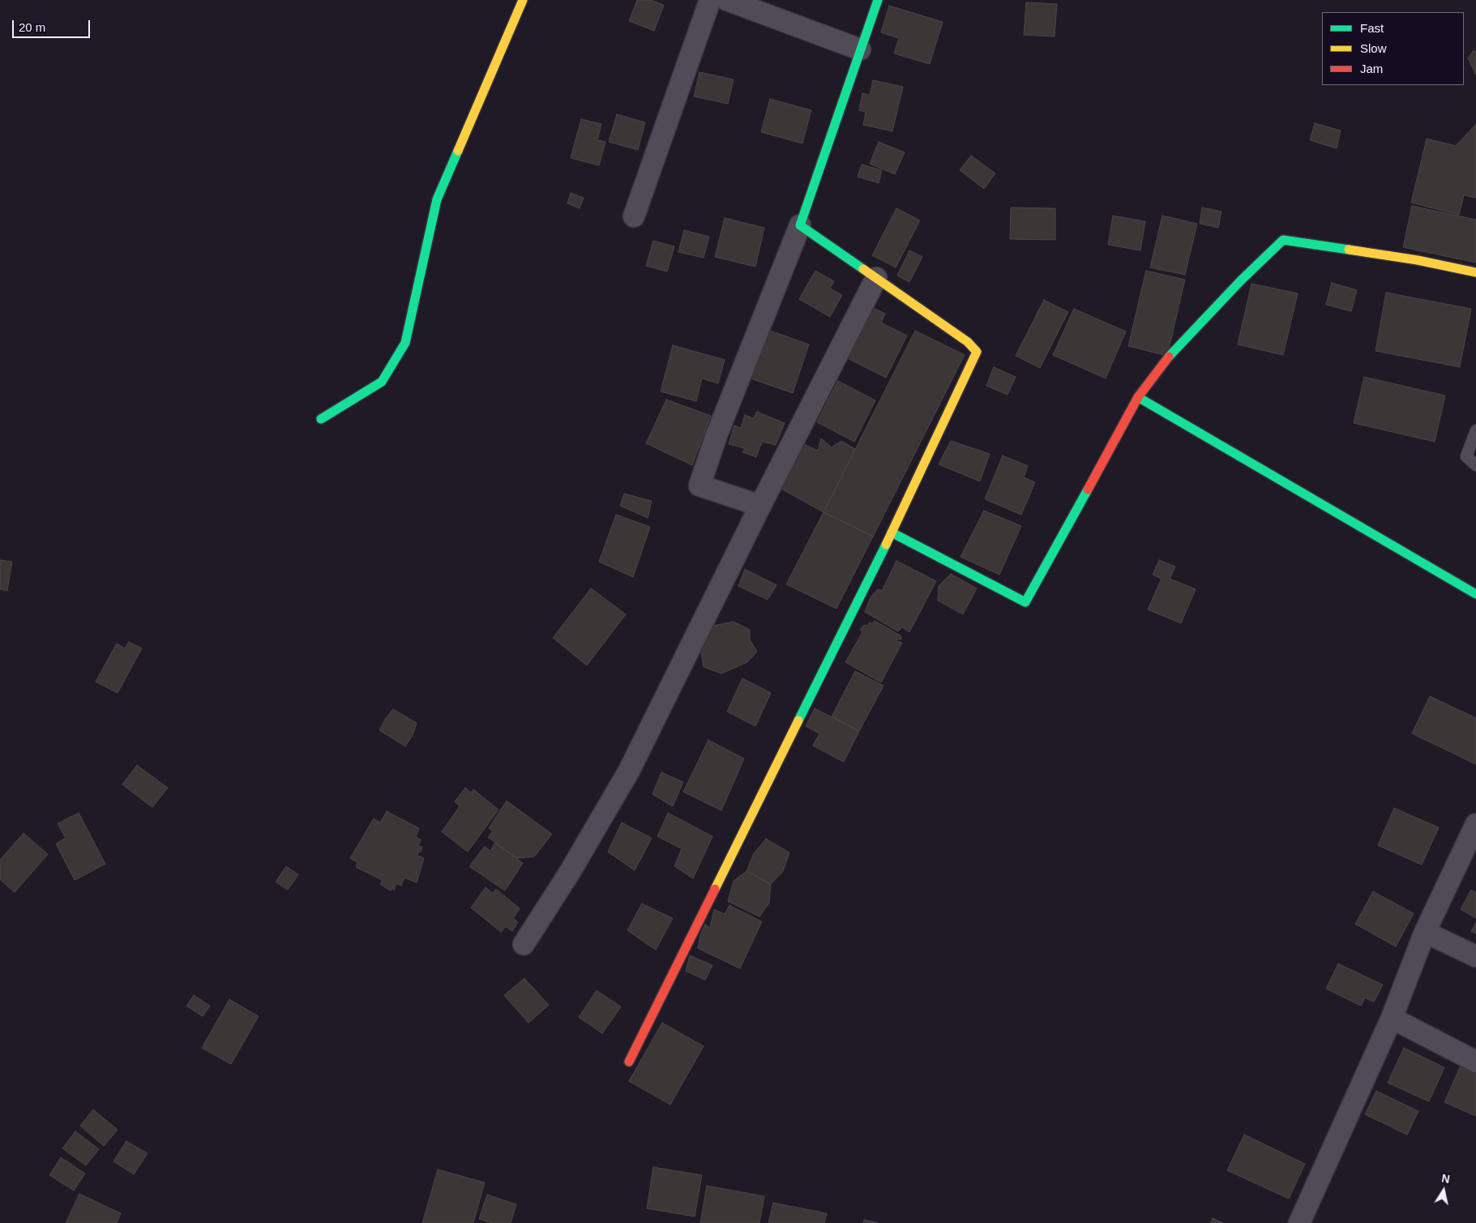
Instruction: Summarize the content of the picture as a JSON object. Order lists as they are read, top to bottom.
{
  "legend": ["Fast", "Slow", "Jam"],
  "scale_bar": "20 m",
  "north": "top"
}
